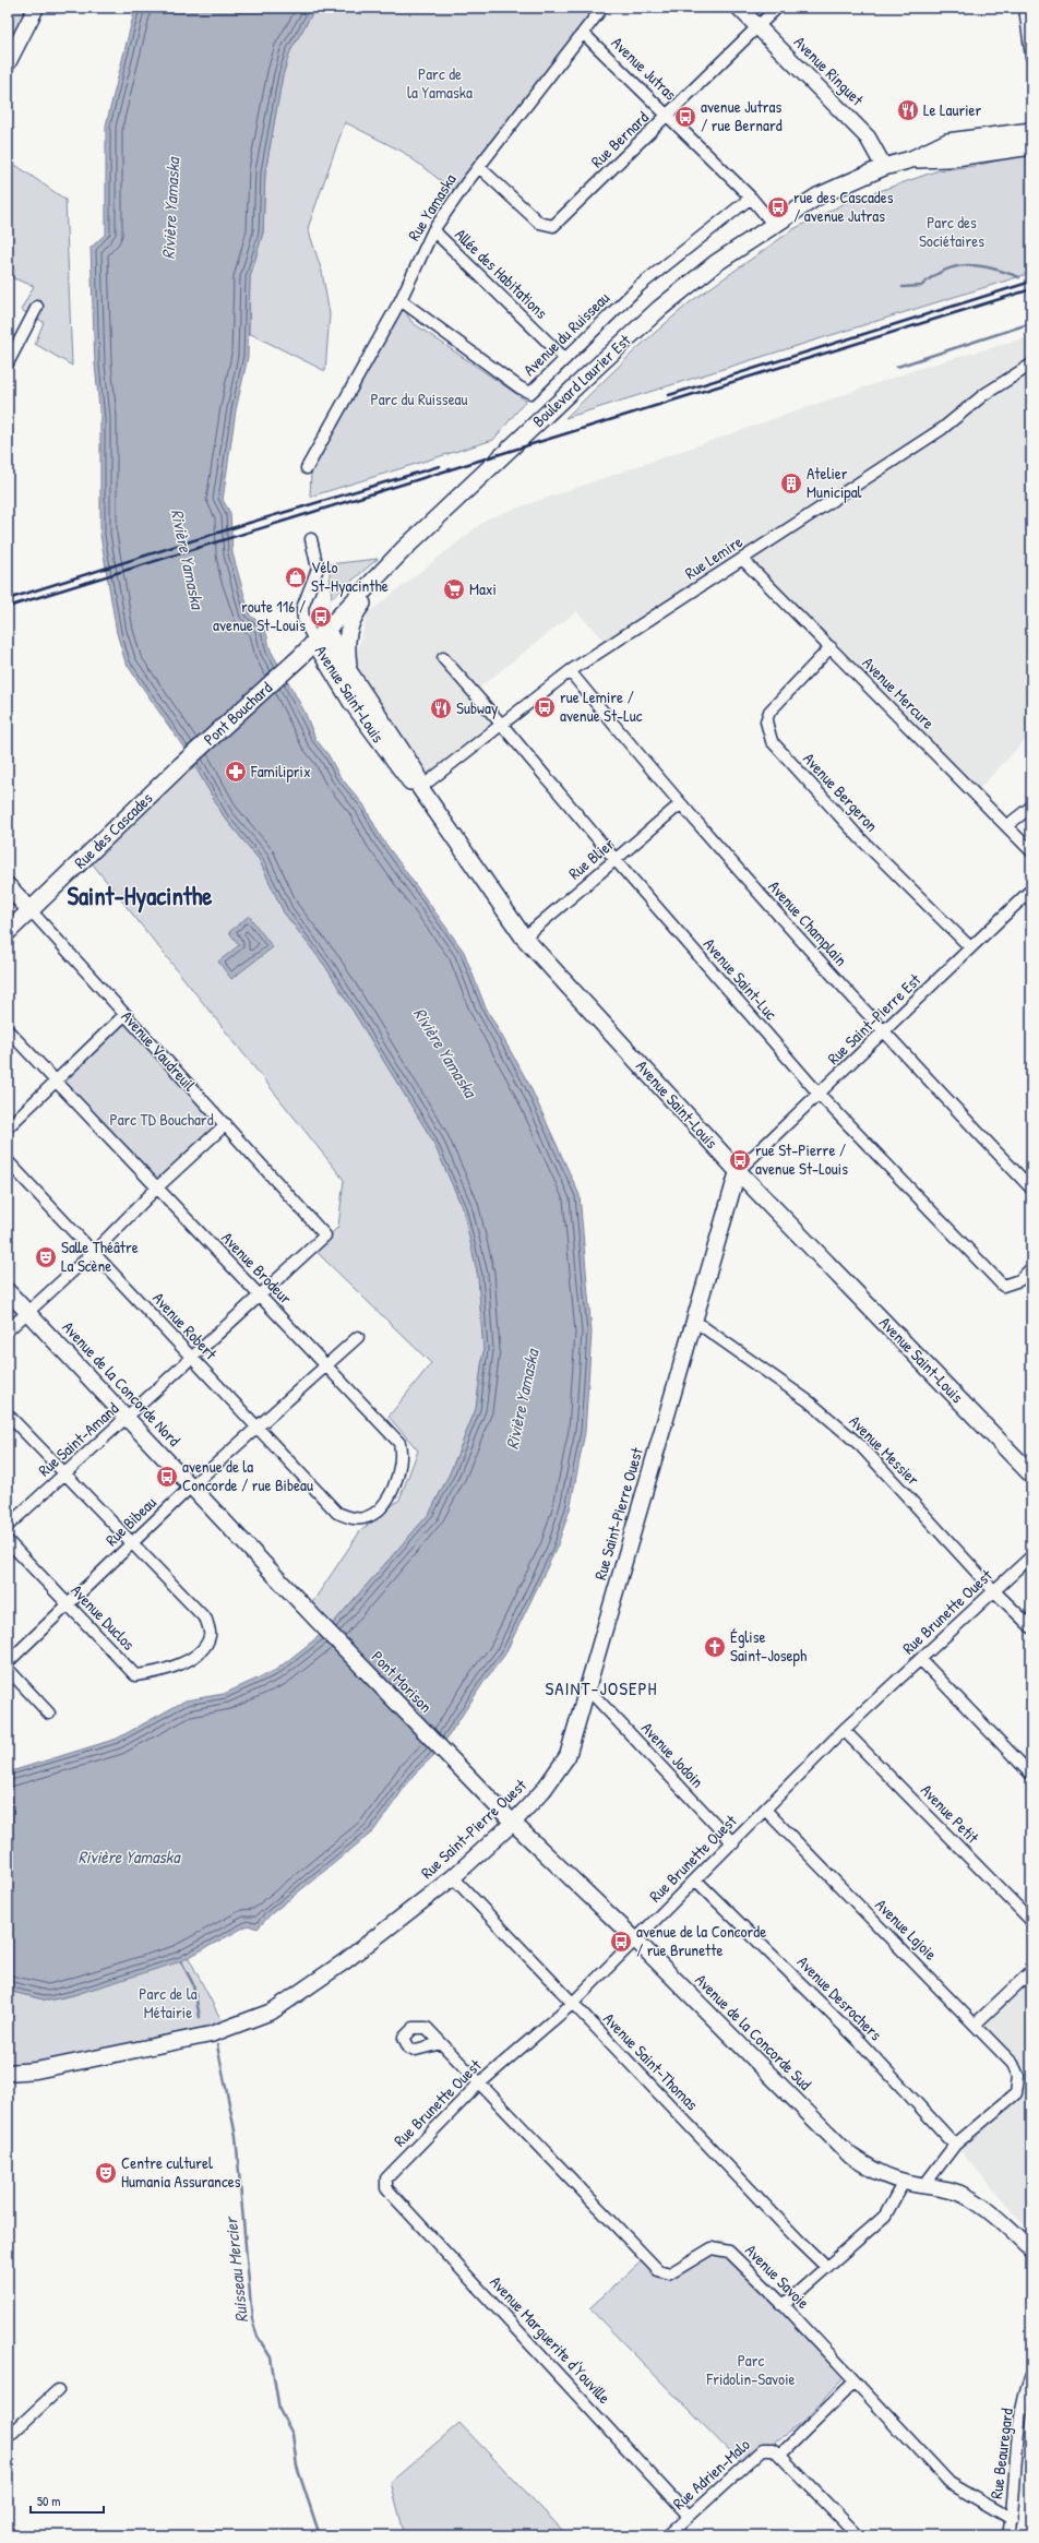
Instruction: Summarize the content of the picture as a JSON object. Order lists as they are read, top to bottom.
{
  "streets": {
    "main road": [
      "Boulevard Laurier Est",
      "Avenue Saint-Louis",
      "Pont Bouchard",
      "Rue des Cascades",
      "Avenue Vaudreuil"
    ],
    "street": [
      "Avenue Jutras",
      "Avenue Ringuet",
      "Rue Bernard",
      "Rue Yamaska",
      "Allée des Habitations",
      "Avenue du Ruisseau",
      "Rue Lemire",
      "Avenue Mercure",
      "Avenue Bergeron",
      "Rue Blier",
      "Avenue Champlain",
      "Avenue Saint-Luc",
      "Rue Saint-Pierre Est",
      "Avenue Brodeur",
      "Avenue Robert",
      "Avenue de la Concorde Nord",
      "Rue Saint-Amand",
      "Avenue Messier",
      "Rue Saint-Pierre Ouest",
      "Rue Bibeau",
      "Rue Brunette Ouest",
      "Avenue Duclos",
      "Pont Morison",
      "Avenue Jodoin",
      "Avenue Petit",
      "Avenue Lajoie",
      "Avenue Desrochers",
      "Avenue de la Concorde Sud",
      "Avenue Saint-Thomas",
      "Avenue Savoie",
      "Avenue Marguerite d'Youville",
      "Rue Beauregard",
      "Rue Adrien-Malo"
    ]
  },
  "crossings": [
    ["Avenue Jutras", "Rue Bernard"],
    ["Avenue Jutras", "Rue Yamaska"],
    ["Avenue Jutras", "Avenue du Ruisseau"],
    ["Avenue Jutras", "Boulevard Laurier Est"],
    ["Avenue Ringuet", "Rue Bernard"],
    ["Avenue Ringuet", "Boulevard Laurier Est"],
    ["Rue Bernard", "Rue Yamaska"],
    ["Rue Yamaska", "Allée des Habitations"],
    ["Rue Yamaska", "Avenue du Ruisseau"],
    ["Allée des Habitations", "Avenue du Ruisseau"],
    ["Boulevard Laurier Est", "Avenue Saint-Louis"],
    ["Boulevard Laurier Est", "Pont Bouchard"],
    ["Rue Lemire", "Avenue Mercure"],
    ["Rue Lemire", "Avenue Saint-Louis"],
    ["Rue Lemire", "Avenue Champlain"],
    ["Rue Lemire", "Avenue Saint-Luc"],
    ["Avenue Mercure", "Avenue Bergeron"],
    ["Avenue Saint-Louis", "Rue Blier"],
    ["Avenue Saint-Louis", "Rue Saint-Pierre Est"],
    ["Avenue Saint-Louis", "Rue Saint-Pierre Ouest"],
    ["Pont Bouchard", "Rue des Cascades"],
    ["Avenue Bergeron", "Rue Saint-Pierre Est"],
    ["Rue des Cascades", "Avenue Vaudreuil"],
    ["Rue Blier", "Avenue Champlain"],
    ["Rue Blier", "Avenue Saint-Luc"],
    ["Avenue Champlain", "Rue Saint-Pierre Est"],
    ["Avenue Saint-Luc", "Rue Saint-Pierre Est"],
    ["Rue Saint-Pierre Est", "Rue Saint-Pierre Ouest"],
    ["Avenue Vaudreuil", "Rue Saint-Amand"],
    ["Avenue Brodeur", "Avenue Robert"],
    ["Avenue Brodeur", "Rue Saint-Amand"],
    ["Avenue Brodeur", "Rue Bibeau"],
    ["Avenue Robert", "Rue Saint-Amand"],
    ["Avenue Robert", "Rue Bibeau"],
    ["Avenue de la Concorde Nord", "Rue Saint-Amand"],
    ["Avenue de la Concorde Nord", "Rue Bibeau"],
    ["Avenue de la Concorde Nord", "Pont Morison"],
    ["Avenue Messier", "Rue Saint-Pierre Ouest"],
    ["Avenue Messier", "Rue Brunette Ouest"],
    ["Rue Saint-Pierre Ouest", "Avenue Jodoin"],
    ["Rue Saint-Pierre Ouest", "Avenue de la Concorde Sud"],
    ["Rue Saint-Pierre Ouest", "Avenue Saint-Thomas"],
    ["Rue Bibeau", "Avenue Duclos"],
    ["Rue Brunette Ouest", "Avenue Jodoin"],
    ["Rue Brunette Ouest", "Avenue Petit"],
    ["Rue Brunette Ouest", "Avenue Lajoie"],
    ["Rue Brunette Ouest", "Avenue Desrochers"],
    ["Rue Brunette Ouest", "Avenue de la Concorde Sud"],
    ["Rue Brunette Ouest", "Avenue Saint-Thomas"],
    ["Rue Brunette Ouest", "Avenue Savoie"],
    ["Rue Brunette Ouest", "Avenue Marguerite d'Youville"],
    ["Pont Morison", "Avenue de la Concorde Sud"],
    ["Avenue Lajoie", "Avenue Desrochers"],
    ["Avenue Savoie", "Rue Beauregard"],
    ["Avenue Marguerite d'Youville", "Rue Adrien-Malo"]
  ],
  "districts": ["Saint-Hyacinthe", "SAINT-JOSEPH"],
  "water": ["Rivière Yamaska", "Ruisseau Mercier"],
  "parks": [
    "Parc de la Yamaska",
    "Parc des Sociétaires",
    "Parc du Ruisseau",
    "Parc TD Bouchard",
    "Parc de la Métairie",
    "Parc Fridolin-Savoie"
  ],
  "places": {
    "restaurant": ["Le Laurier", "Subway"],
    "bus stop": [
      "avenue Jutras / rue Bernard",
      "rue des Cascades / avenue Jutras",
      "route 116 / avenue St-Louis",
      "rue Lemire / avenue St-Luc",
      "rue St-Pierre / avenue St-Louis",
      "avenue de la Concorde / rue Bibeau",
      "avenue de la Concorde / rue Brunette"
    ],
    "building": ["Atelier Municipal"],
    "shop": ["Vélo St-Hyacinthe"],
    "supermarket": ["Maxi"],
    "pharmacy": ["Familiprix"],
    "theatre": ["Salle Théâtre La Scène", "Centre culturel Humania Assurances"],
    "church": ["Église Saint-Joseph"]
  },
  "scale_bar": "50 m"
}
